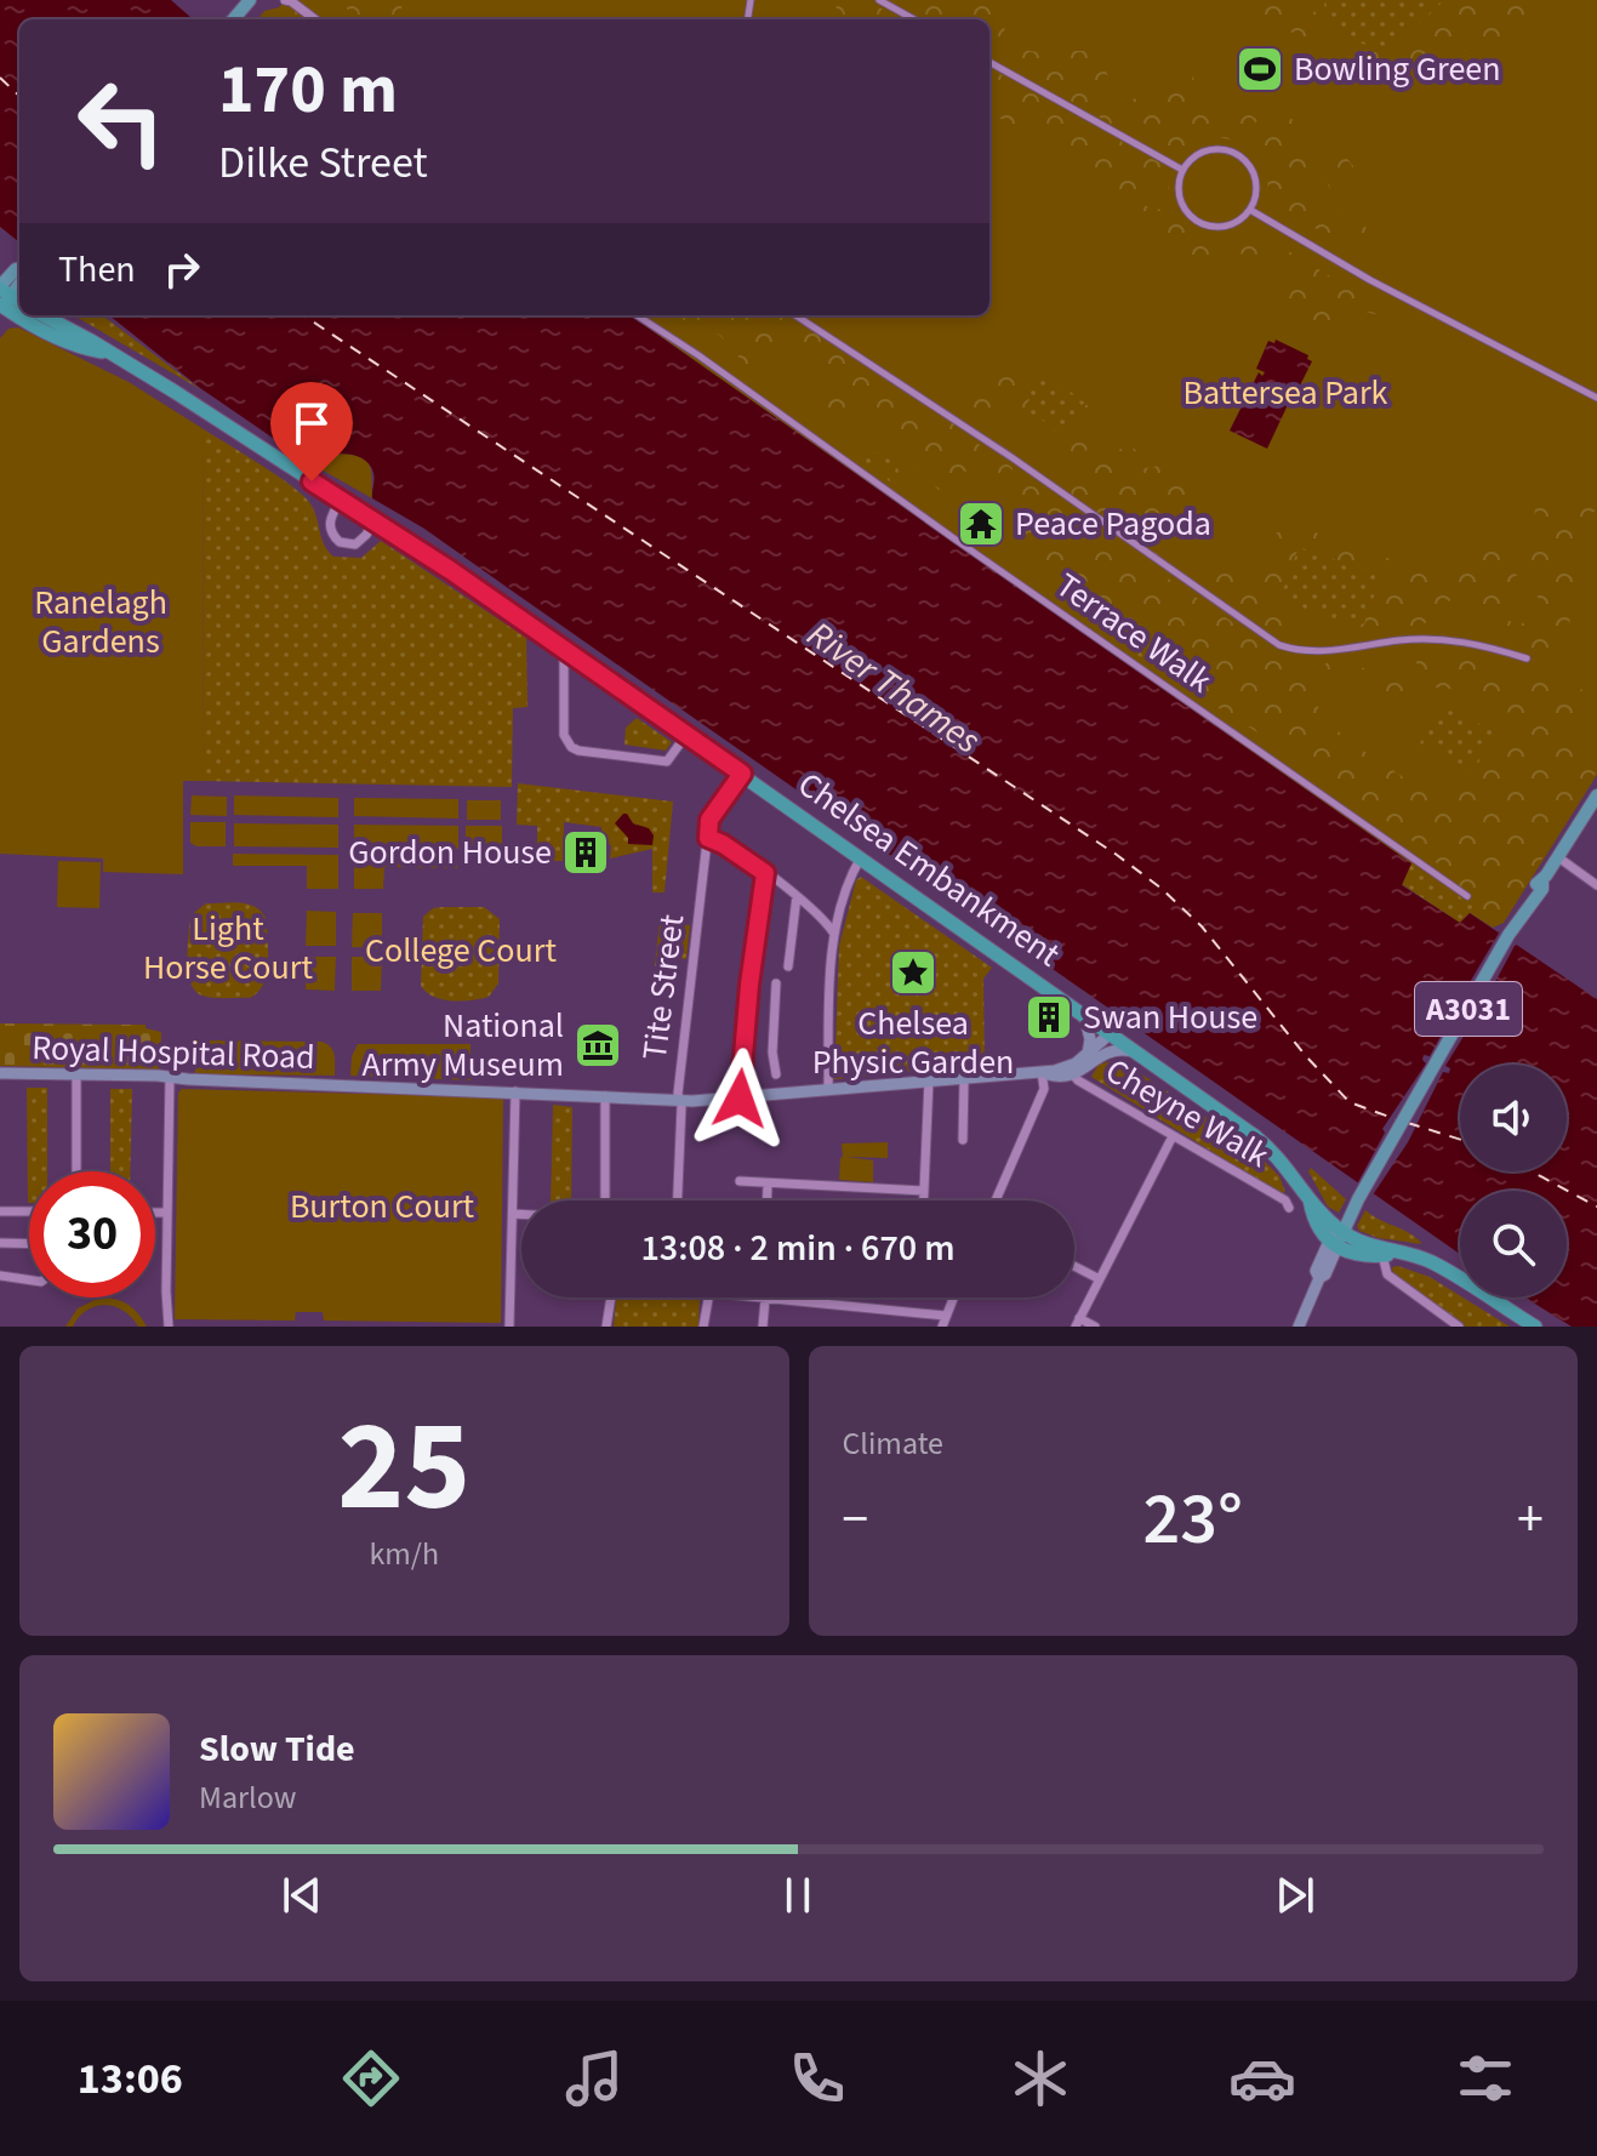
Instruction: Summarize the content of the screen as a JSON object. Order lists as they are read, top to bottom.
{
  "streets": {
    "highway": ["Chelsea Embankment"],
    "main road": ["A3031", "Royal Hospital Road"],
    "street": ["Terrace Walk", "Tite Street", "Cheyne Walk"]
  },
  "crossings": [
    ["Chelsea Embankment", "Tite Street"],
    ["Chelsea Embankment", "A3031"],
    ["Chelsea Embankment", "Royal Hospital Road"],
    ["Chelsea Embankment", "Cheyne Walk"],
    ["Tite Street", "Royal Hospital Road"],
    ["Royal Hospital Road", "Cheyne Walk"]
  ],
  "water": ["River Thames"],
  "parks": [
    "Battersea Park",
    "Ranelagh Gardens",
    "Light Horse Court",
    "College Court",
    "Burton Court"
  ],
  "places": {
    "sports": ["Bowling Green"],
    "temple": ["Peace Pagoda"],
    "building": ["Gordon House", "Swan House"],
    "place": ["Chelsea Physic Garden"],
    "museum": ["National Army Museum"]
  },
  "page": {
    "turn": ["170 m", "Dilke Street"],
    "then": "Then",
    "limit": "30",
    "trip": "13:08 · 2 min · 670 m",
    "tile": [
      ["25", "km/h"],
      "Climate"
    ],
    "heat": ["−", "23°", "+"],
    "song": ["Slow Tide", "Marlow"],
    "tabs": "13:06"
  }
}
